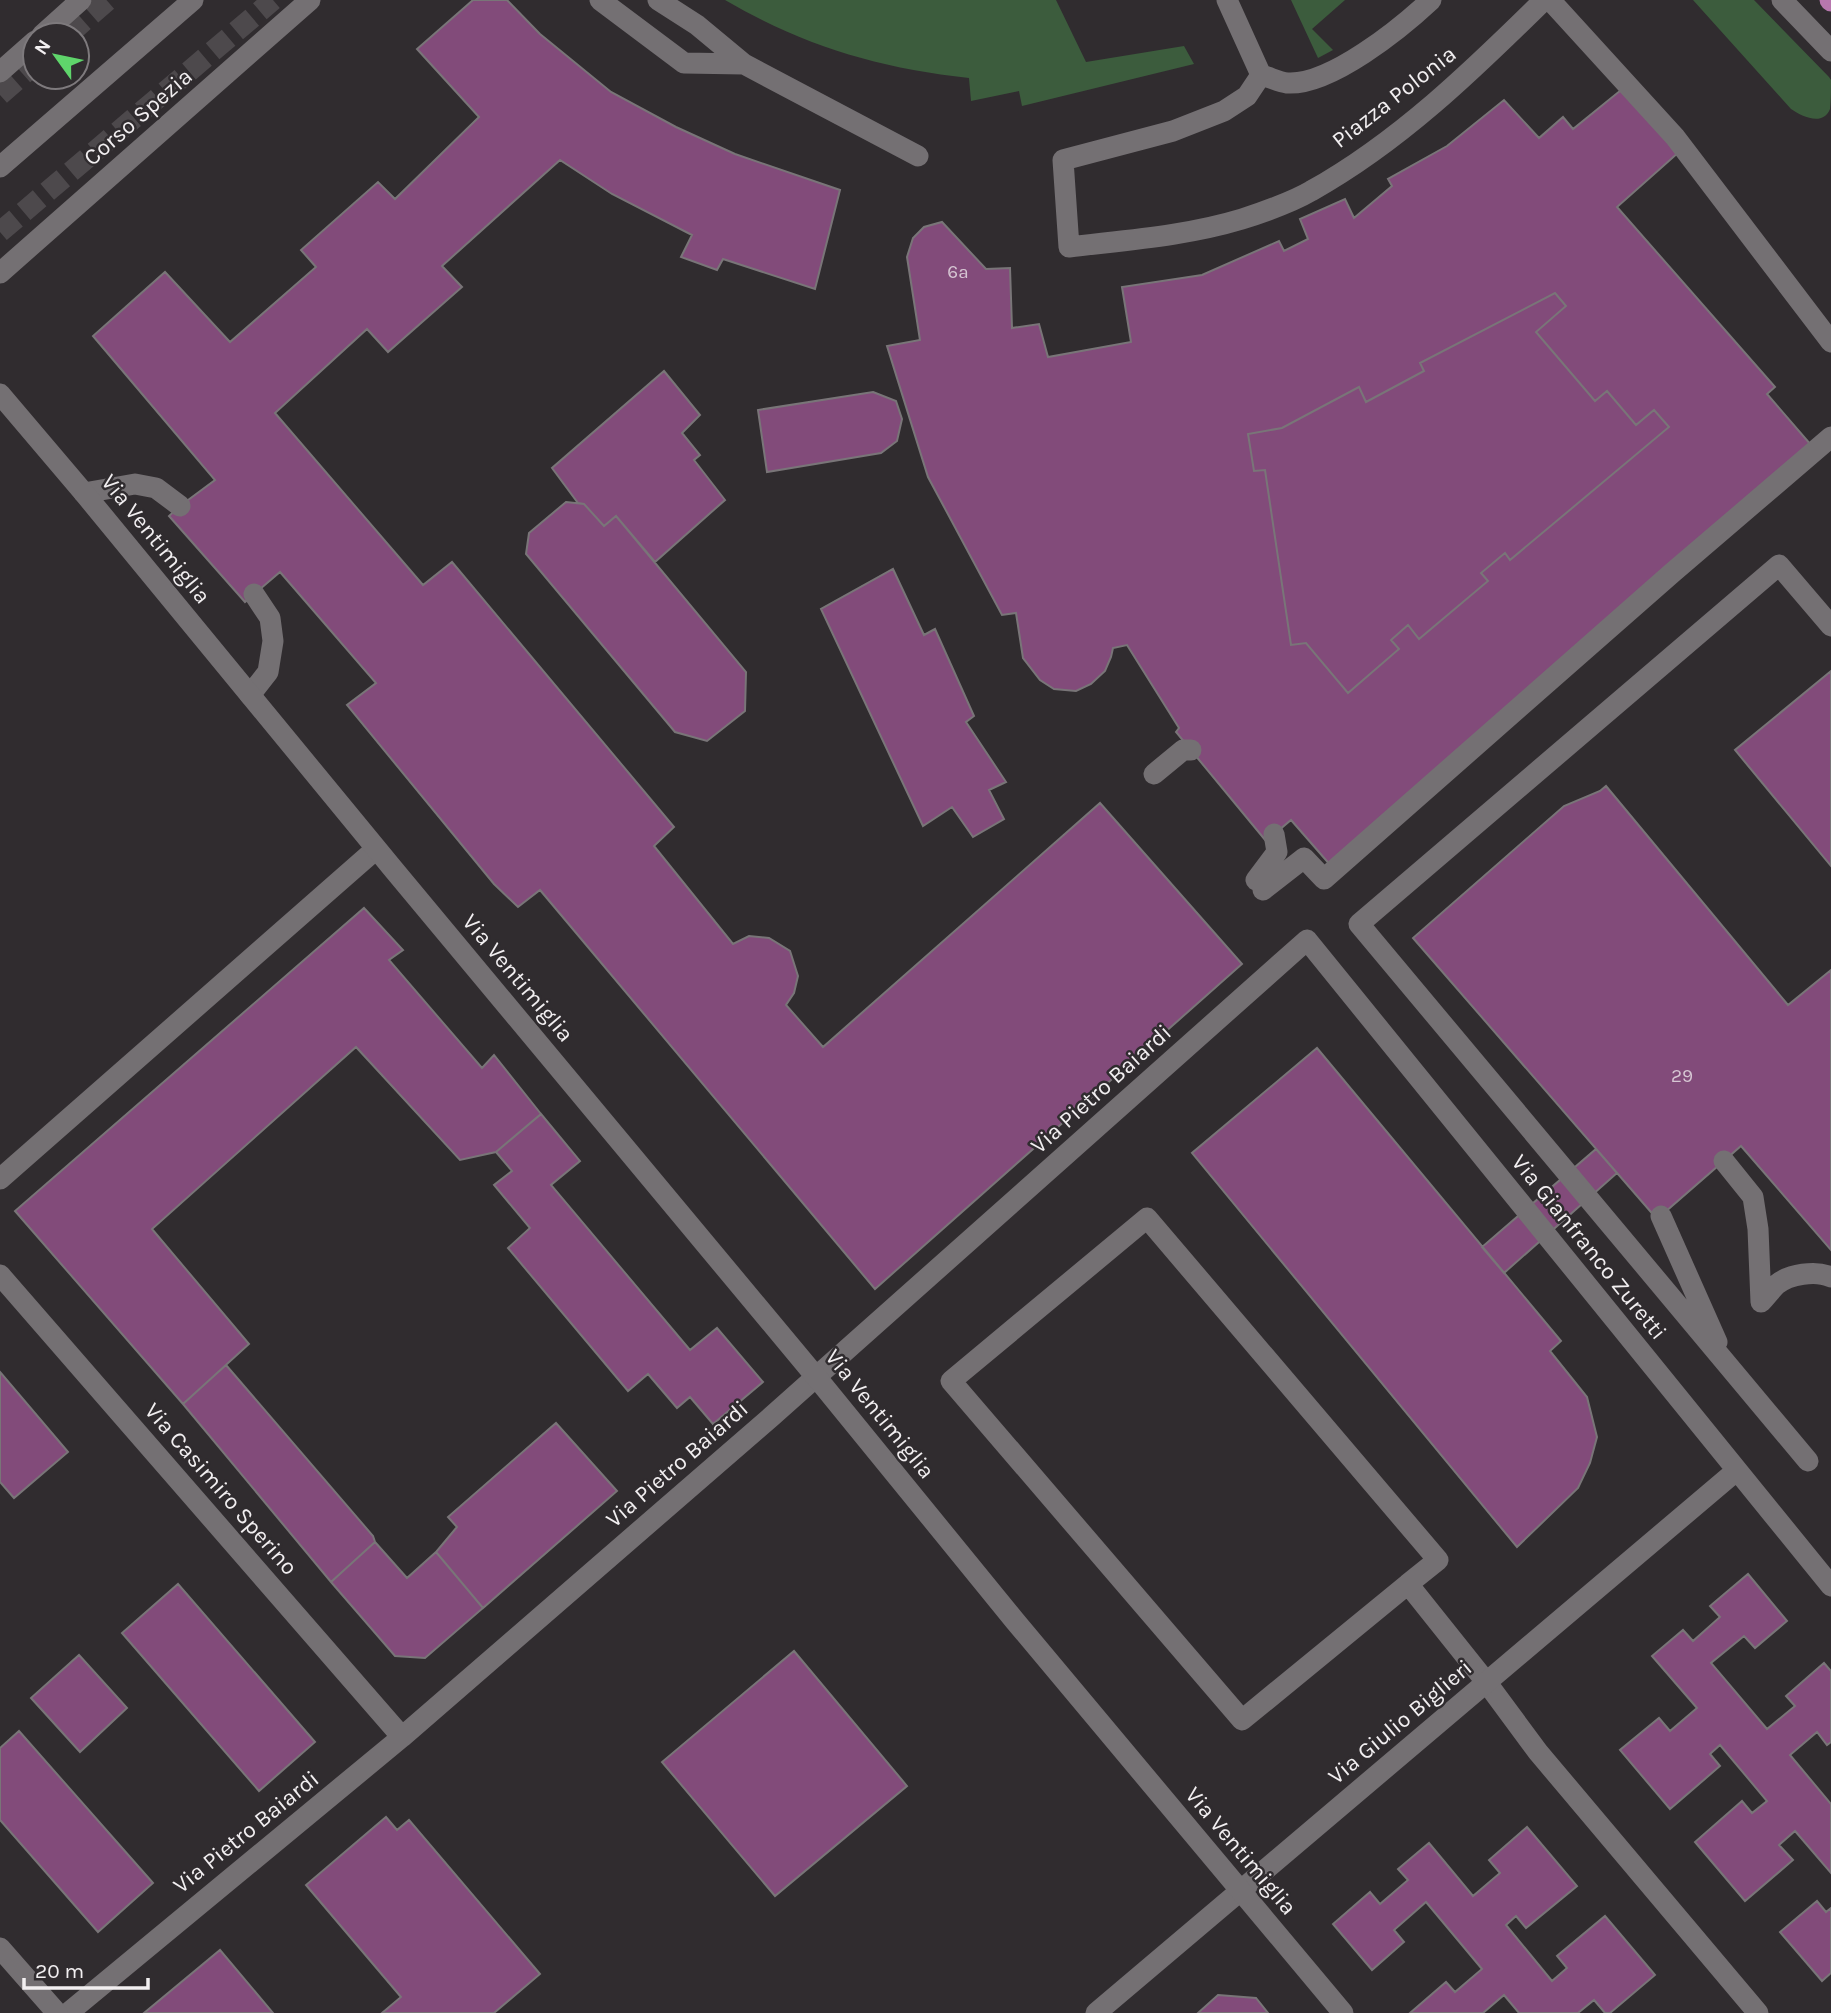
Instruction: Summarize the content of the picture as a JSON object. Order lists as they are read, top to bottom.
{
  "streets": {
    "street": [
      "Piazza Polonia",
      "Corso Spezia",
      "Via Ventimiglia",
      "Via Pietro Baiardi",
      "Via Gianfranco Zuretti",
      "Via Casimiro Sperino",
      "Via Giulio Biglieri"
    ]
  },
  "crossings": [
    ["Via Ventimiglia", "Via Pietro Baiardi"],
    ["Via Ventimiglia", "Via Giulio Biglieri"],
    ["Via Pietro Baiardi", "Via Gianfranco Zuretti"],
    ["Via Pietro Baiardi", "Via Casimiro Sperino"],
    ["Via Gianfranco Zuretti", "Via Giulio Biglieri"]
  ],
  "house_numbers": ["6a", "29"],
  "scale_bar": "20 m",
  "north": "top left"
}
